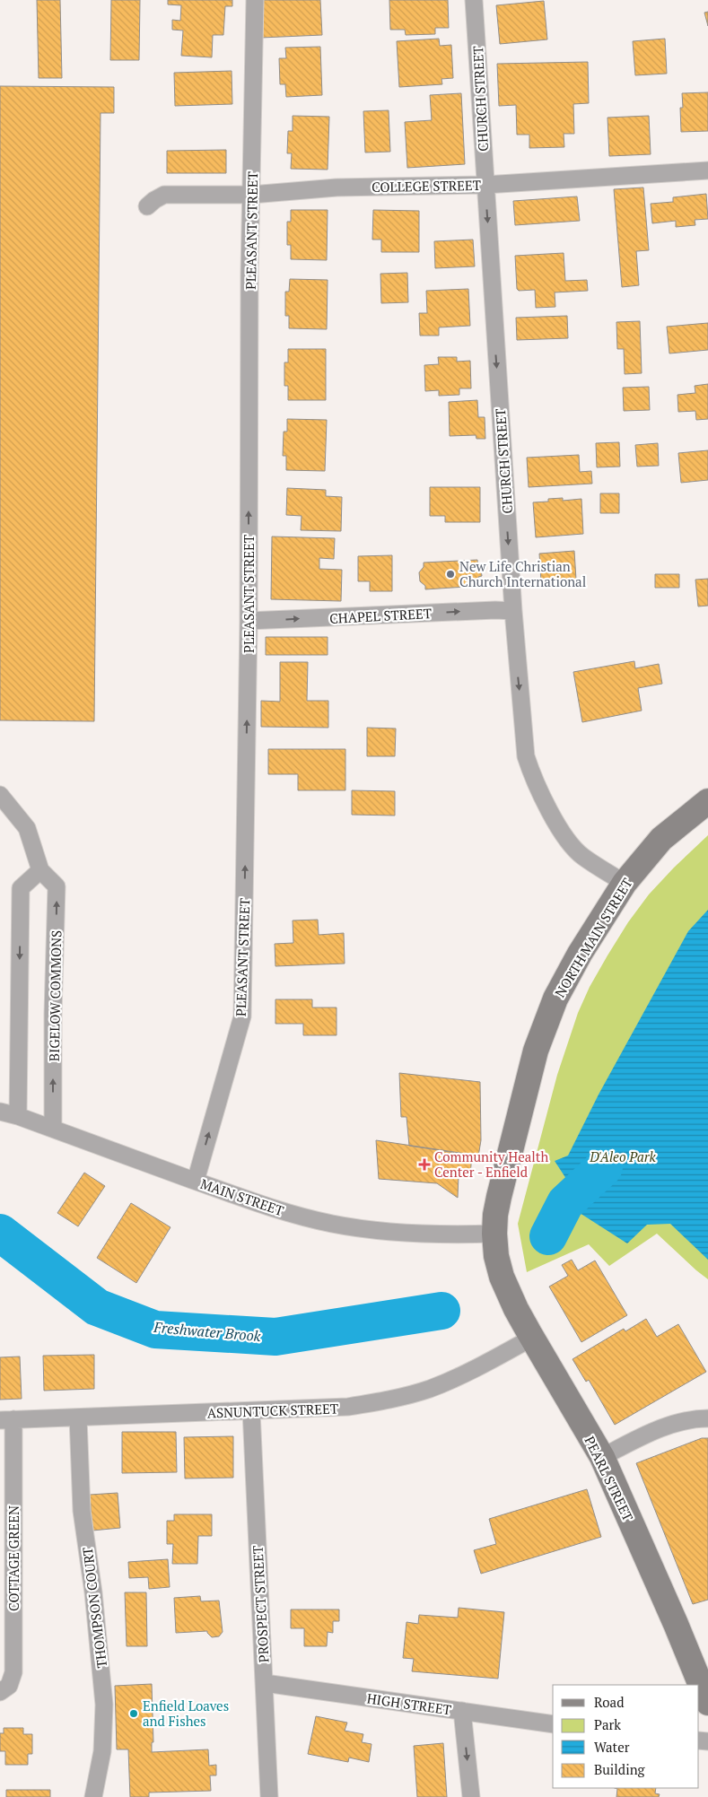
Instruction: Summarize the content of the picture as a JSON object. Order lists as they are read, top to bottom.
{
  "streets": {
    "street": [
      "CHURCH STREET",
      "COLLEGE STREET",
      "PLEASANT STREET",
      "CHAPEL STREET",
      "NORTH MAIN STREET",
      "BIGELOW COMMONS",
      "MAIN STREET",
      "ASNUNTUCK STREET",
      "PEARL STREET",
      "COTTAGE GREEN",
      "PROSPECT STREET",
      "THOMPSON COURT",
      "HIGH STREET"
    ]
  },
  "crossings": [
    ["CHURCH STREET", "COLLEGE STREET"],
    ["CHURCH STREET", "CHAPEL STREET"],
    ["CHURCH STREET", "NORTH MAIN STREET"],
    ["COLLEGE STREET", "PLEASANT STREET"],
    ["PLEASANT STREET", "CHAPEL STREET"],
    ["PLEASANT STREET", "MAIN STREET"],
    ["NORTH MAIN STREET", "MAIN STREET"],
    ["NORTH MAIN STREET", "PEARL STREET"],
    ["BIGELOW COMMONS", "MAIN STREET"],
    ["MAIN STREET", "PEARL STREET"],
    ["ASNUNTUCK STREET", "PEARL STREET"],
    ["ASNUNTUCK STREET", "COTTAGE GREEN"],
    ["ASNUNTUCK STREET", "PROSPECT STREET"],
    ["ASNUNTUCK STREET", "THOMPSON COURT"],
    ["PROSPECT STREET", "HIGH STREET"]
  ],
  "one_way": ["CHURCH STREET", "PLEASANT STREET", "CHAPEL STREET"],
  "water": ["Freshwater Brook"],
  "parks": ["D'Aleo Park"],
  "places": {
    "other": ["New Life Christian Church International", "Enfield Loaves and Fishes"],
    "health": ["Community Health Center - Enfield"]
  },
  "legend": [
    "Road",
    "Park",
    "Water",
    "Building"
  ]
}
